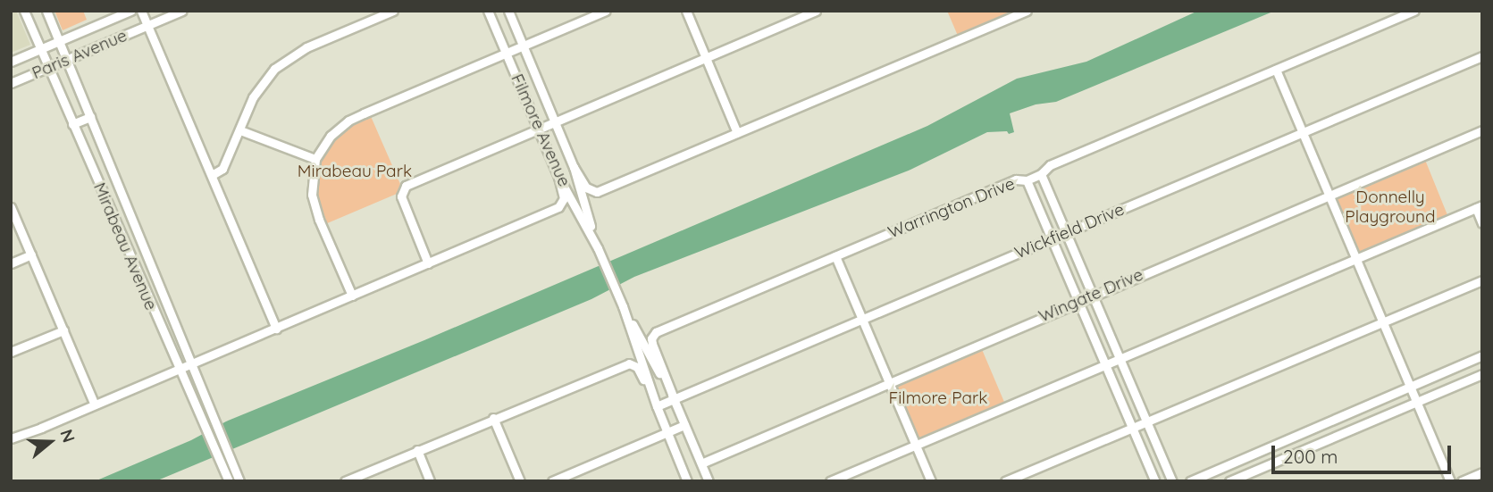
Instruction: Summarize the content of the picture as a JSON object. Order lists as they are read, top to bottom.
{
  "streets": {
    "street": [
      "Paris Avenue",
      "Filmore Avenue",
      "Warrington Drive",
      "Wickfield Drive",
      "Mirabeau Avenue",
      "Wingate Drive"
    ]
  },
  "crossings": [
    ["Paris Avenue", "Mirabeau Avenue"],
    ["Filmore Avenue", "Warrington Drive"],
    ["Filmore Avenue", "Wickfield Drive"],
    ["Filmore Avenue", "Wingate Drive"],
    ["Warrington Drive", "Wickfield Drive"]
  ],
  "parks": ["Mirabeau Park", "Donnelly Playground", "Filmore Park"],
  "scale_bar": "200 m",
  "north": "right"
}
